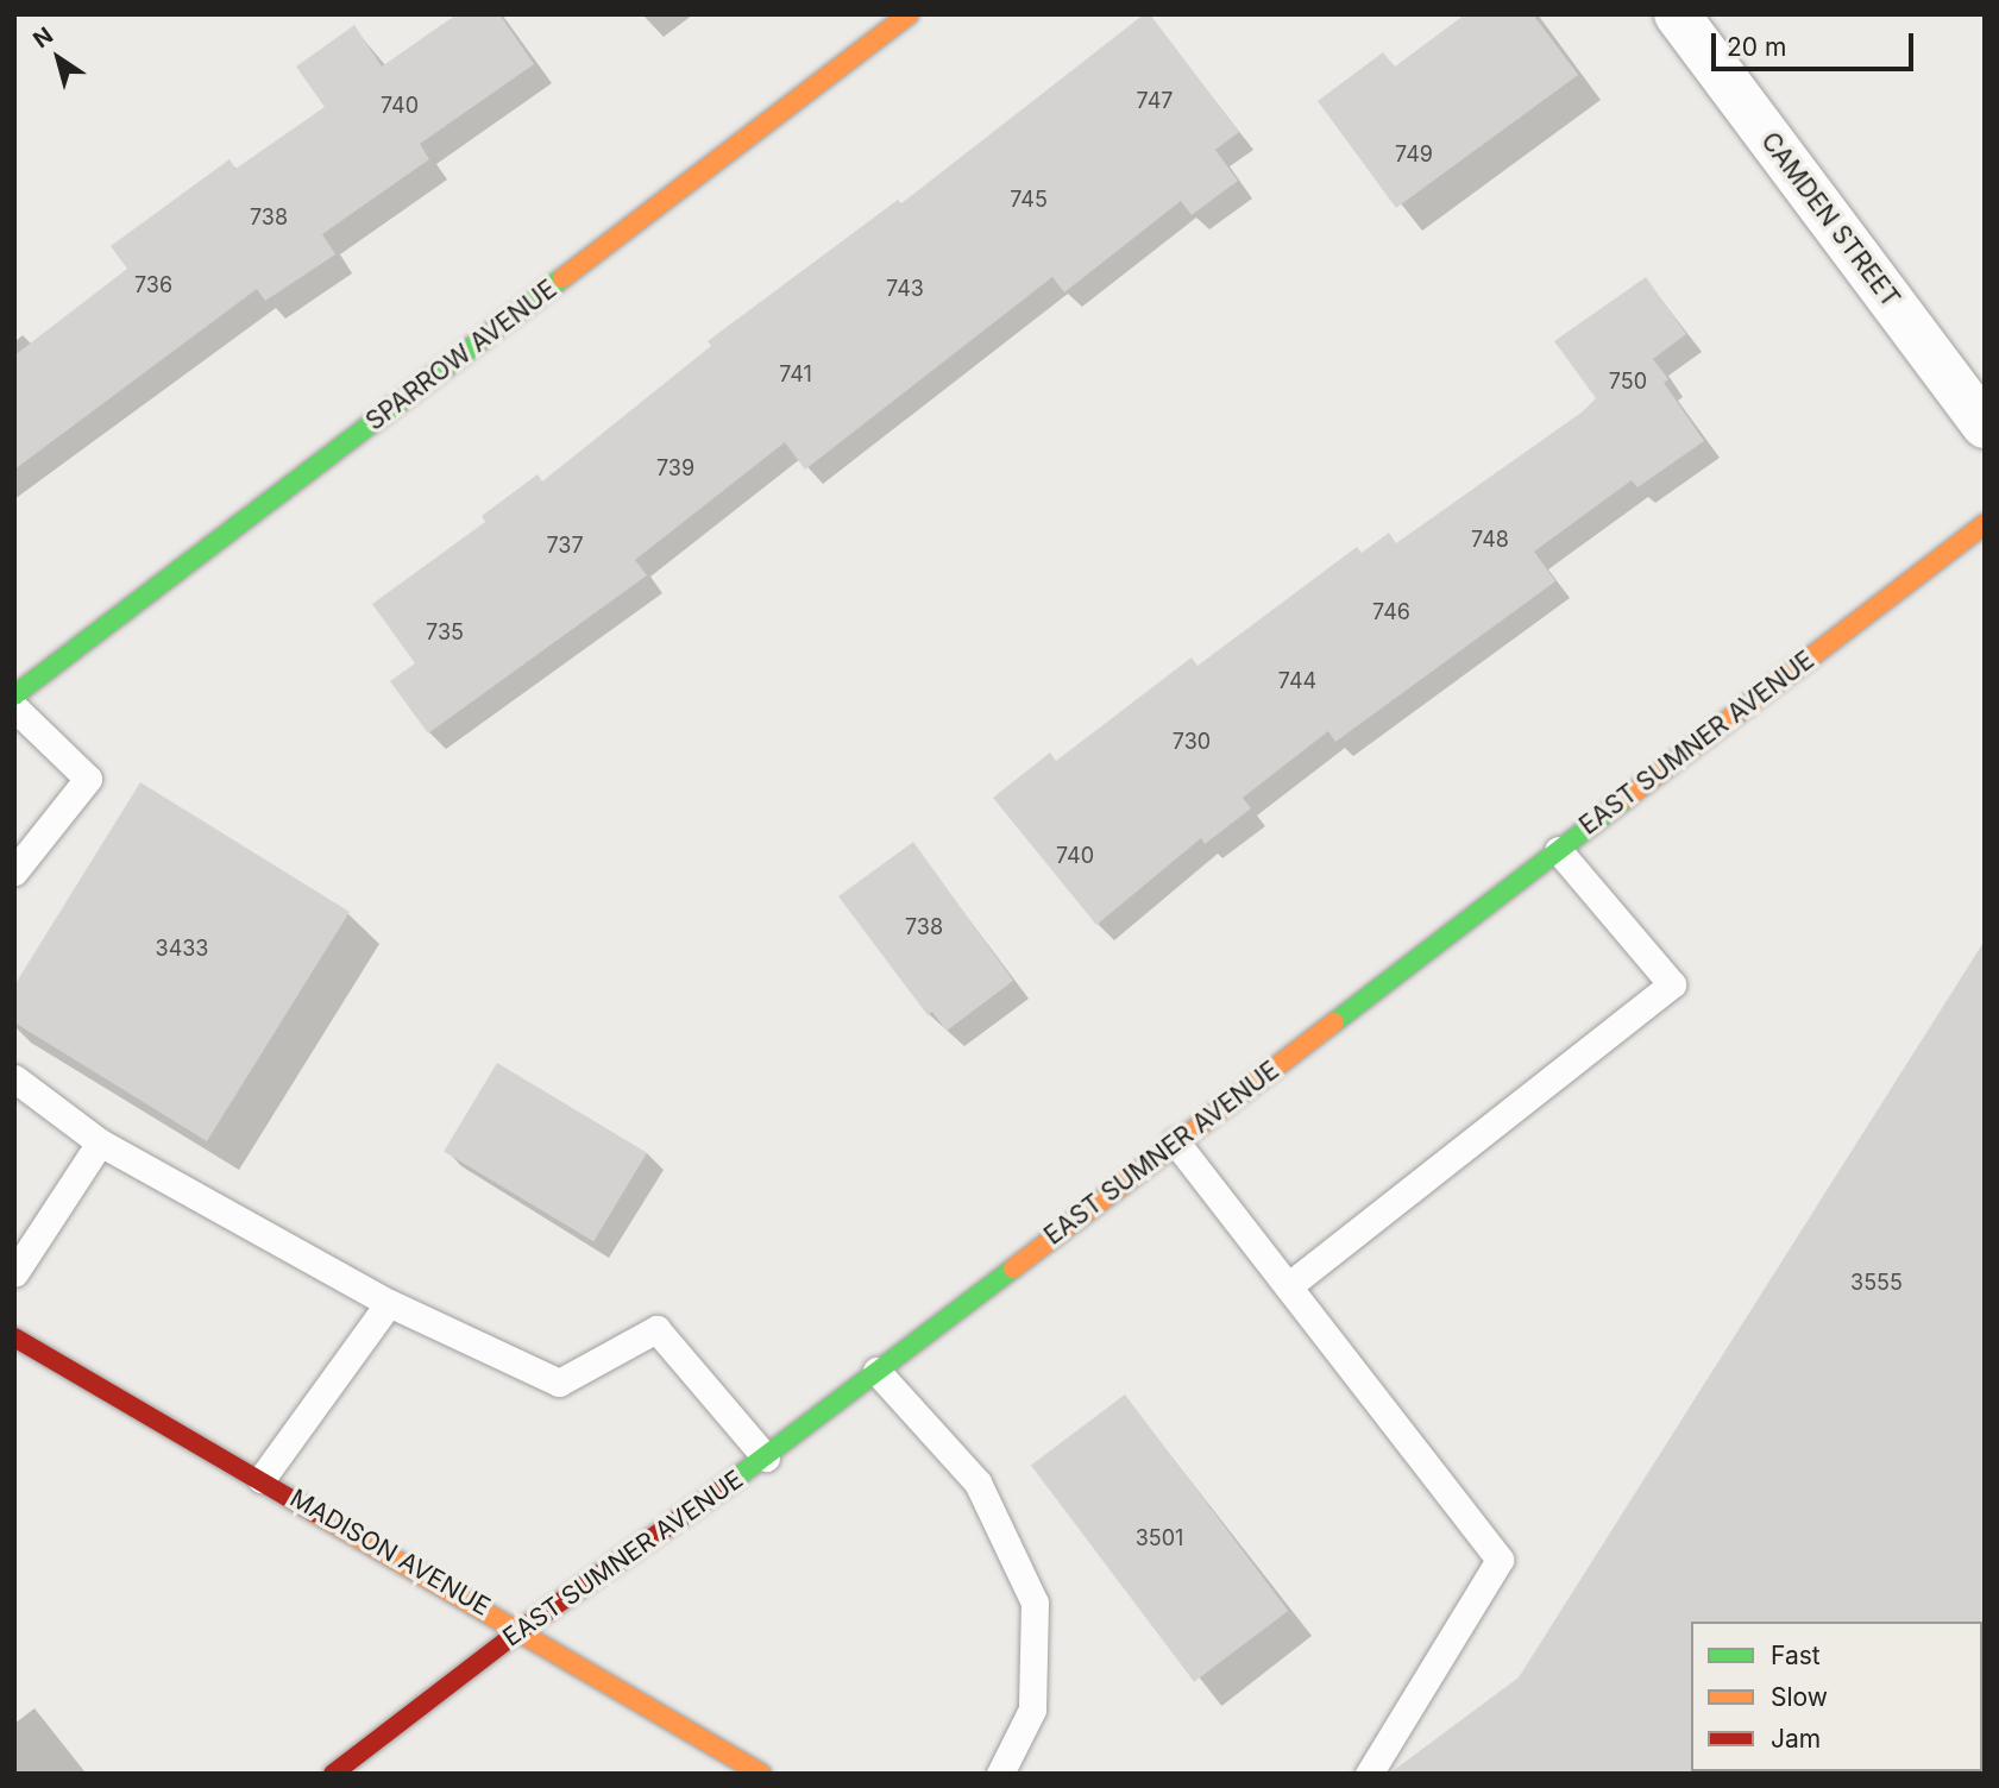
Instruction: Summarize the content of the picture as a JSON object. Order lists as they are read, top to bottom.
{
  "streets": {
    "street": [
      "CAMDEN STREET",
      "SPARROW AVENUE",
      "EAST SUMNER AVENUE",
      "MADISON AVENUE"
    ]
  },
  "crossings": [
    ["EAST SUMNER AVENUE", "MADISON AVENUE"]
  ],
  "house_numbers": [
    "747",
    "740",
    "749",
    "745",
    "738",
    "736",
    "743",
    "741",
    "750",
    "739",
    "748",
    "737",
    "746",
    "735",
    "744",
    "730",
    "740",
    "738",
    "3433",
    "3555",
    "3501"
  ],
  "legend": ["Fast", "Slow", "Jam"],
  "scale_bar": "20 m",
  "north": "top left"
}
